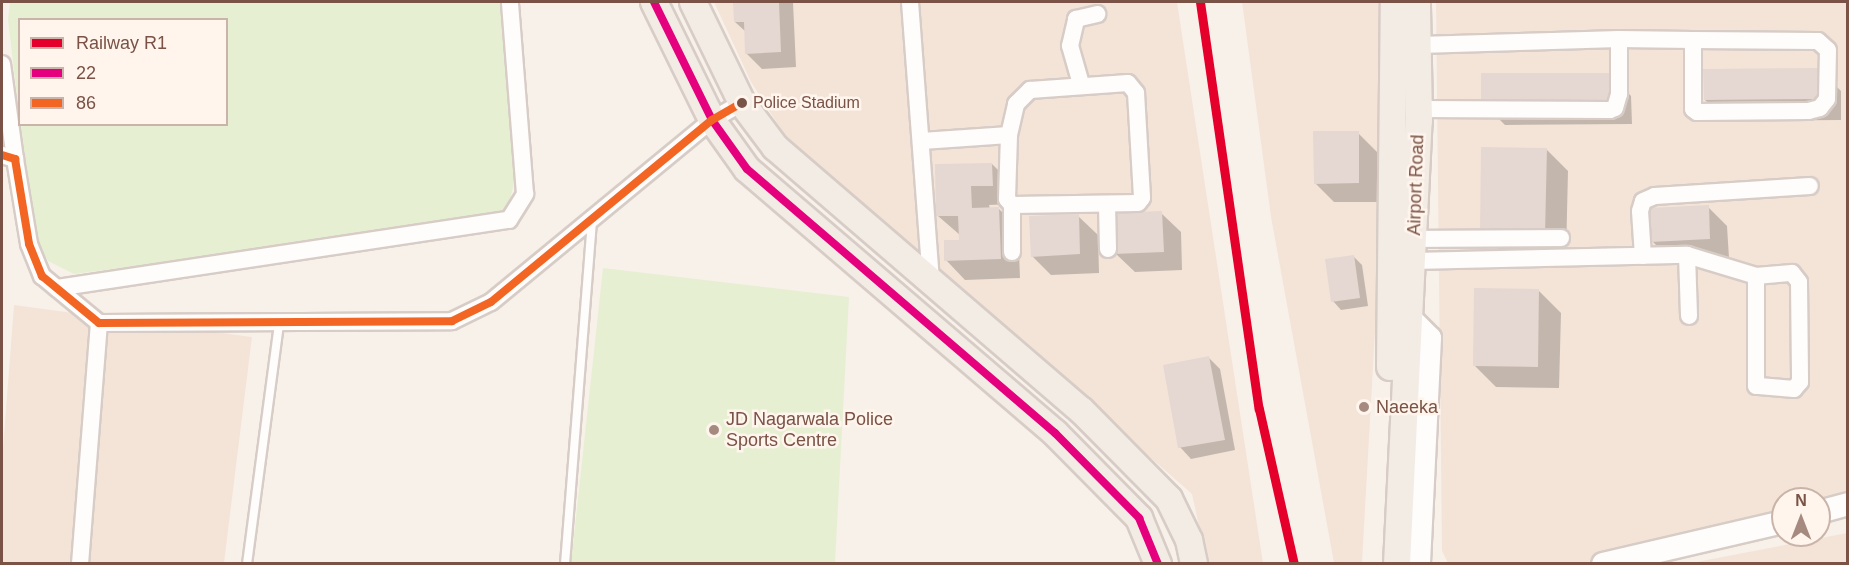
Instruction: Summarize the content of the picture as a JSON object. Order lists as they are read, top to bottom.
{
  "streets": {
    "main road": ["Airport Road"]
  },
  "places": ["Police Stadium", "Naeeka", "JD Nagarwala Police Sports Centre"],
  "lines": ["rail line R1", "transit line 22", "transit line 86"],
  "legend": ["Railway R1", "22", "86"],
  "north": "top"
}
